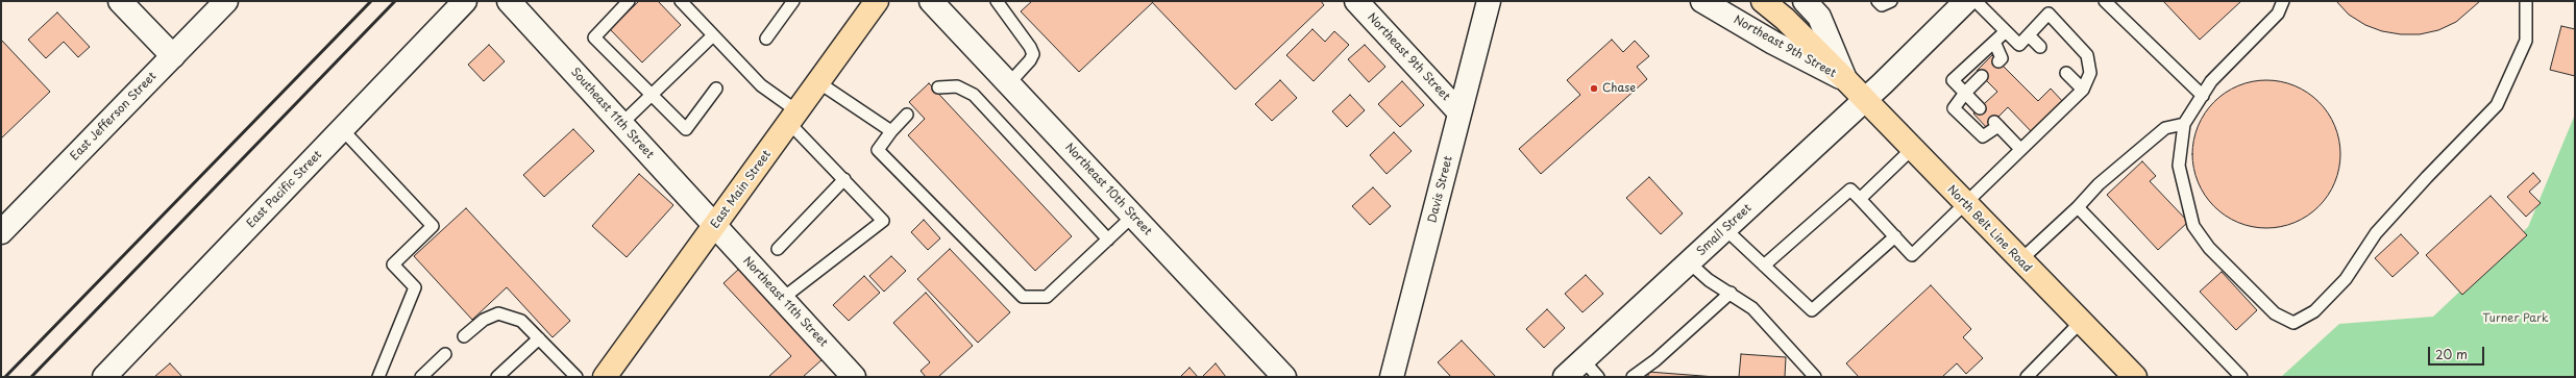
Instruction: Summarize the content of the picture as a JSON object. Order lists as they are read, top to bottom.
{
  "streets": {
    "main road": ["East Main Street", "North Belt Line Road"],
    "street": [
      "Northeast 9th Street",
      "Southeast 11th Street",
      "East Jefferson Street",
      "East Pacific Street",
      "Northeast 10th Street",
      "Davis Street",
      "Small Street",
      "Northeast 11th Street"
    ]
  },
  "crossings": [
    ["Northeast 9th Street", "Davis Street"],
    ["Northeast 9th Street", "North Belt Line Road"],
    ["Southeast 11th Street", "East Main Street"],
    ["Southeast 11th Street", "Northeast 11th Street"],
    ["East Main Street", "Northeast 11th Street"],
    ["North Belt Line Road", "Small Street"]
  ],
  "parks": ["Turner Park"],
  "places": ["Chase"],
  "scale_bar": "20 m"
}
